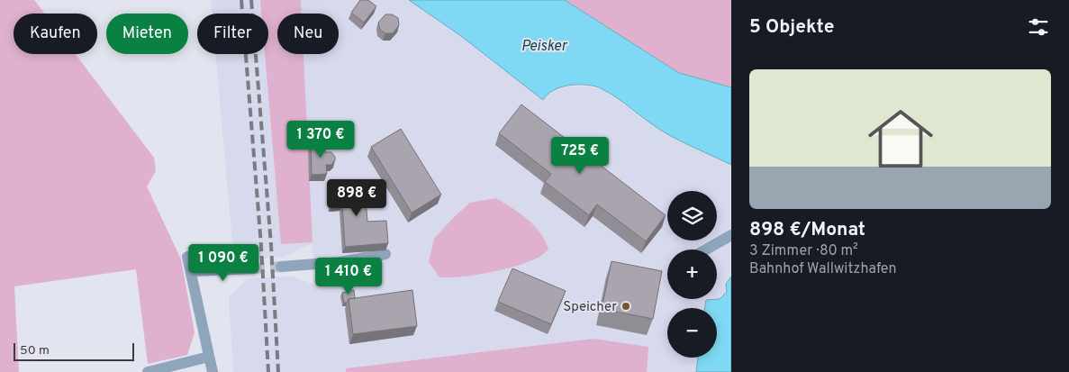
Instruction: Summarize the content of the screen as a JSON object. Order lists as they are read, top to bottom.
{
  "water": ["Peisker"],
  "places": ["Speicher"],
  "scale_bar": "50 m",
  "page": {
    "heading": "5 Objekte",
    "chip": [
      "Kaufen",
      "Mieten",
      "Filter",
      "Neu"
    ],
    "list": [
      {
        "name": "898 €/Monat",
        "note": "3 Zimmer · 80 m² · Bahnhof Wallwitzhafen"
      }
    ],
    "price": [
      "1 370 €",
      "725 €",
      "898 €",
      "1 090 €",
      "1 410 €"
    ],
    "map_buttons": ["+", "−"],
    "scale": "50 m"
  }
}
